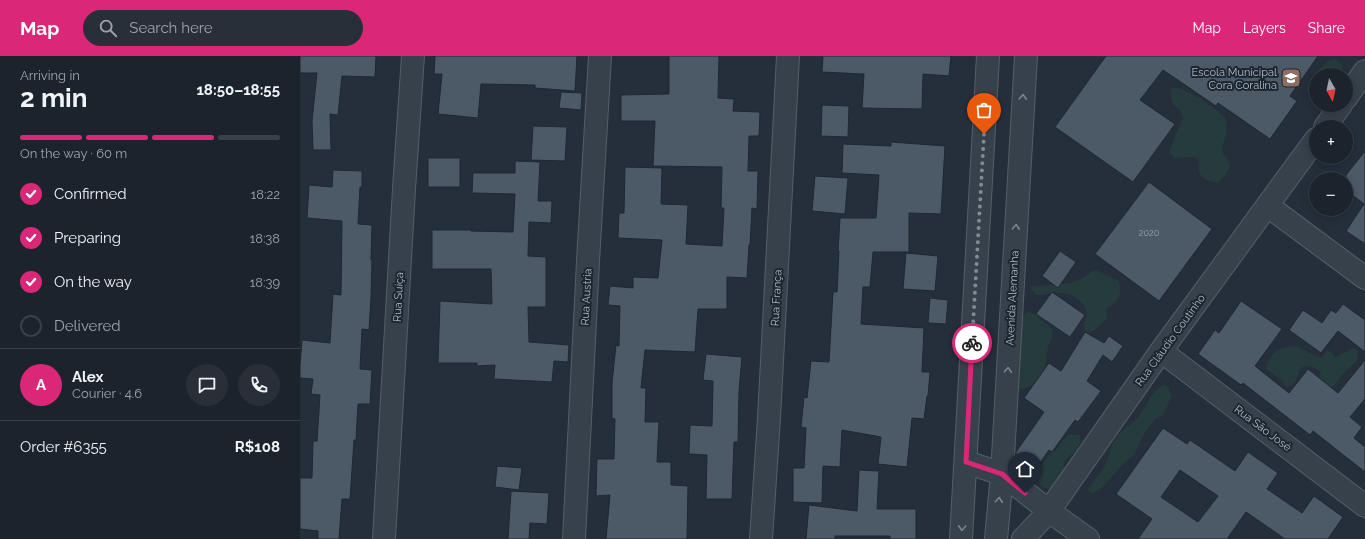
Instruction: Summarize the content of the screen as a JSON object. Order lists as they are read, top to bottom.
{
  "streets": {
    "street": [
      "Rua Suiça",
      "Rua Austria",
      "Rua França",
      "Avenida Alemanha",
      "Rua Cláudio Coutinho",
      "Rua São José"
    ]
  },
  "crossings": [
    ["Rua Cláudio Coutinho", "Rua São José"]
  ],
  "places": {
    "school or university": ["Escola Municipal Cora Coralina"]
  },
  "house_numbers": ["2020"],
  "north": "bottom",
  "page": {
    "header": "Map",
    "search": "Search here",
    "nav": ["Map", "Layers", "Share"],
    "heading": ["2 min", "Arriving in", "18:50–18:55"],
    "panel": [
      "Alex",
      "Courier · 4.6",
      "Order #6355",
      "R$108"
    ],
    "map_buttons": ["+", "−"],
    "bar": "On the way · 60 m",
    "list": [
      ["Confirmed", "18:22"],
      ["Preparing", "18:38"],
      ["On the way", "18:39"],
      "Delivered"
    ],
    "round": "A"
  }
}
